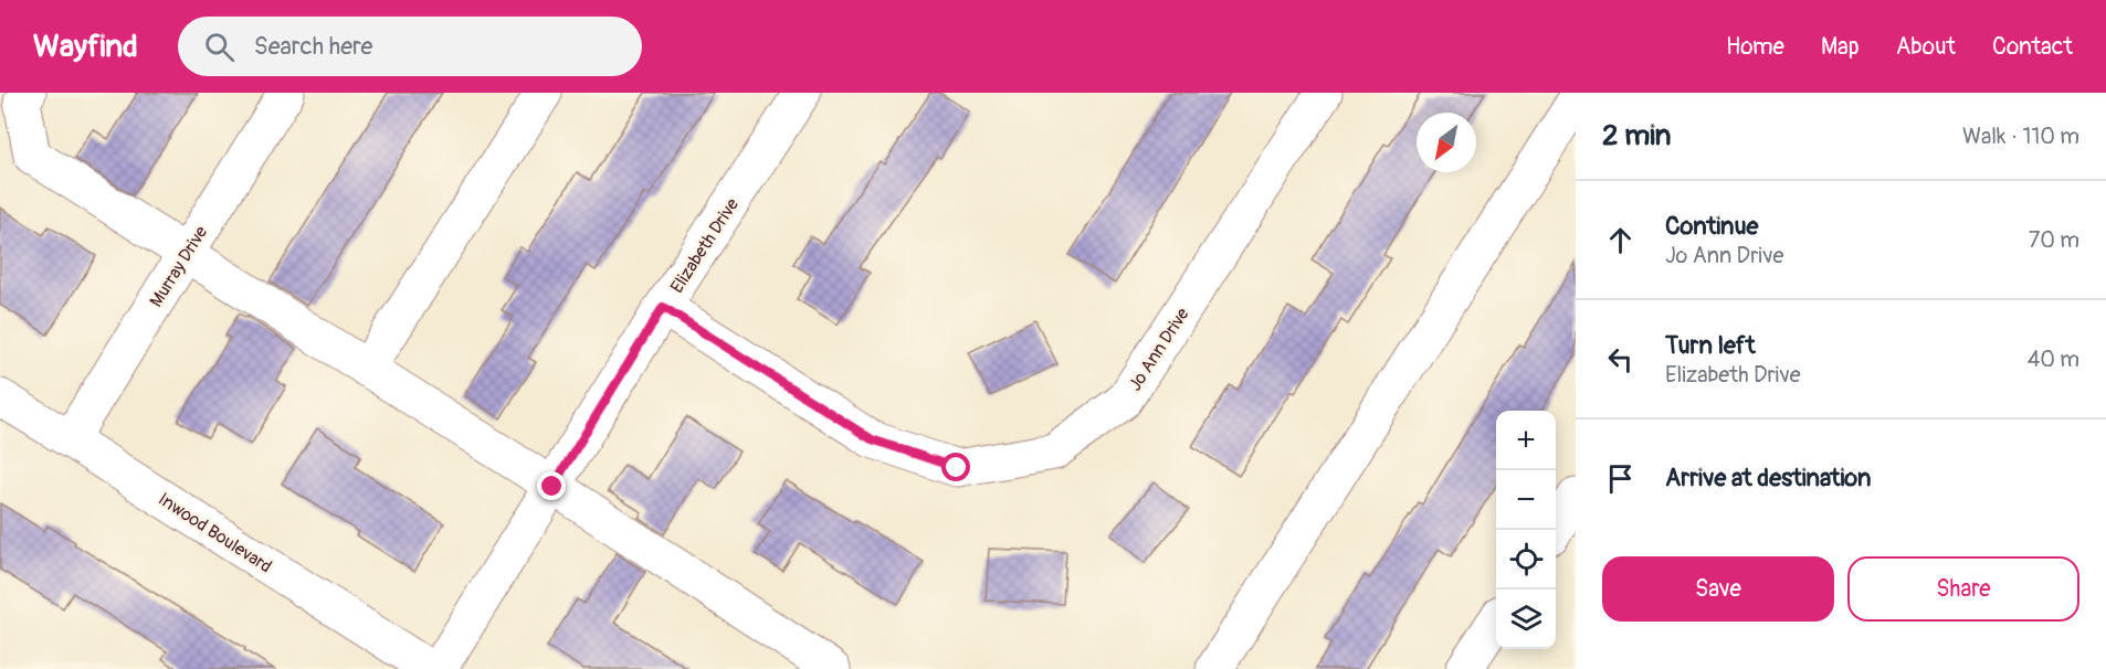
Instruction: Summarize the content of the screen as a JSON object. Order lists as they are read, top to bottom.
{
  "streets": {
    "street": [
      "Elizabeth Drive",
      "Murray Drive",
      "Jo Ann Drive",
      "Inwood Boulevard"
    ]
  },
  "crossings": [
    ["Elizabeth Drive", "Jo Ann Drive"],
    ["Murray Drive", "Inwood Boulevard"]
  ],
  "north": "bottom left",
  "page": {
    "header": "Wayfind",
    "search": "Search here",
    "nav": [
      "Home",
      "Map",
      "About",
      "Contact"
    ],
    "heading": ["2 min", "Walk · 110 m"],
    "list": [
      ["Continue", "Jo Ann Drive", "70 m"],
      ["Turn left", "Elizabeth Drive", "40 m"],
      "Arrive at destination"
    ],
    "map_buttons": ["+", "−"],
    "buttons": ["Save", "Share"]
  }
}
